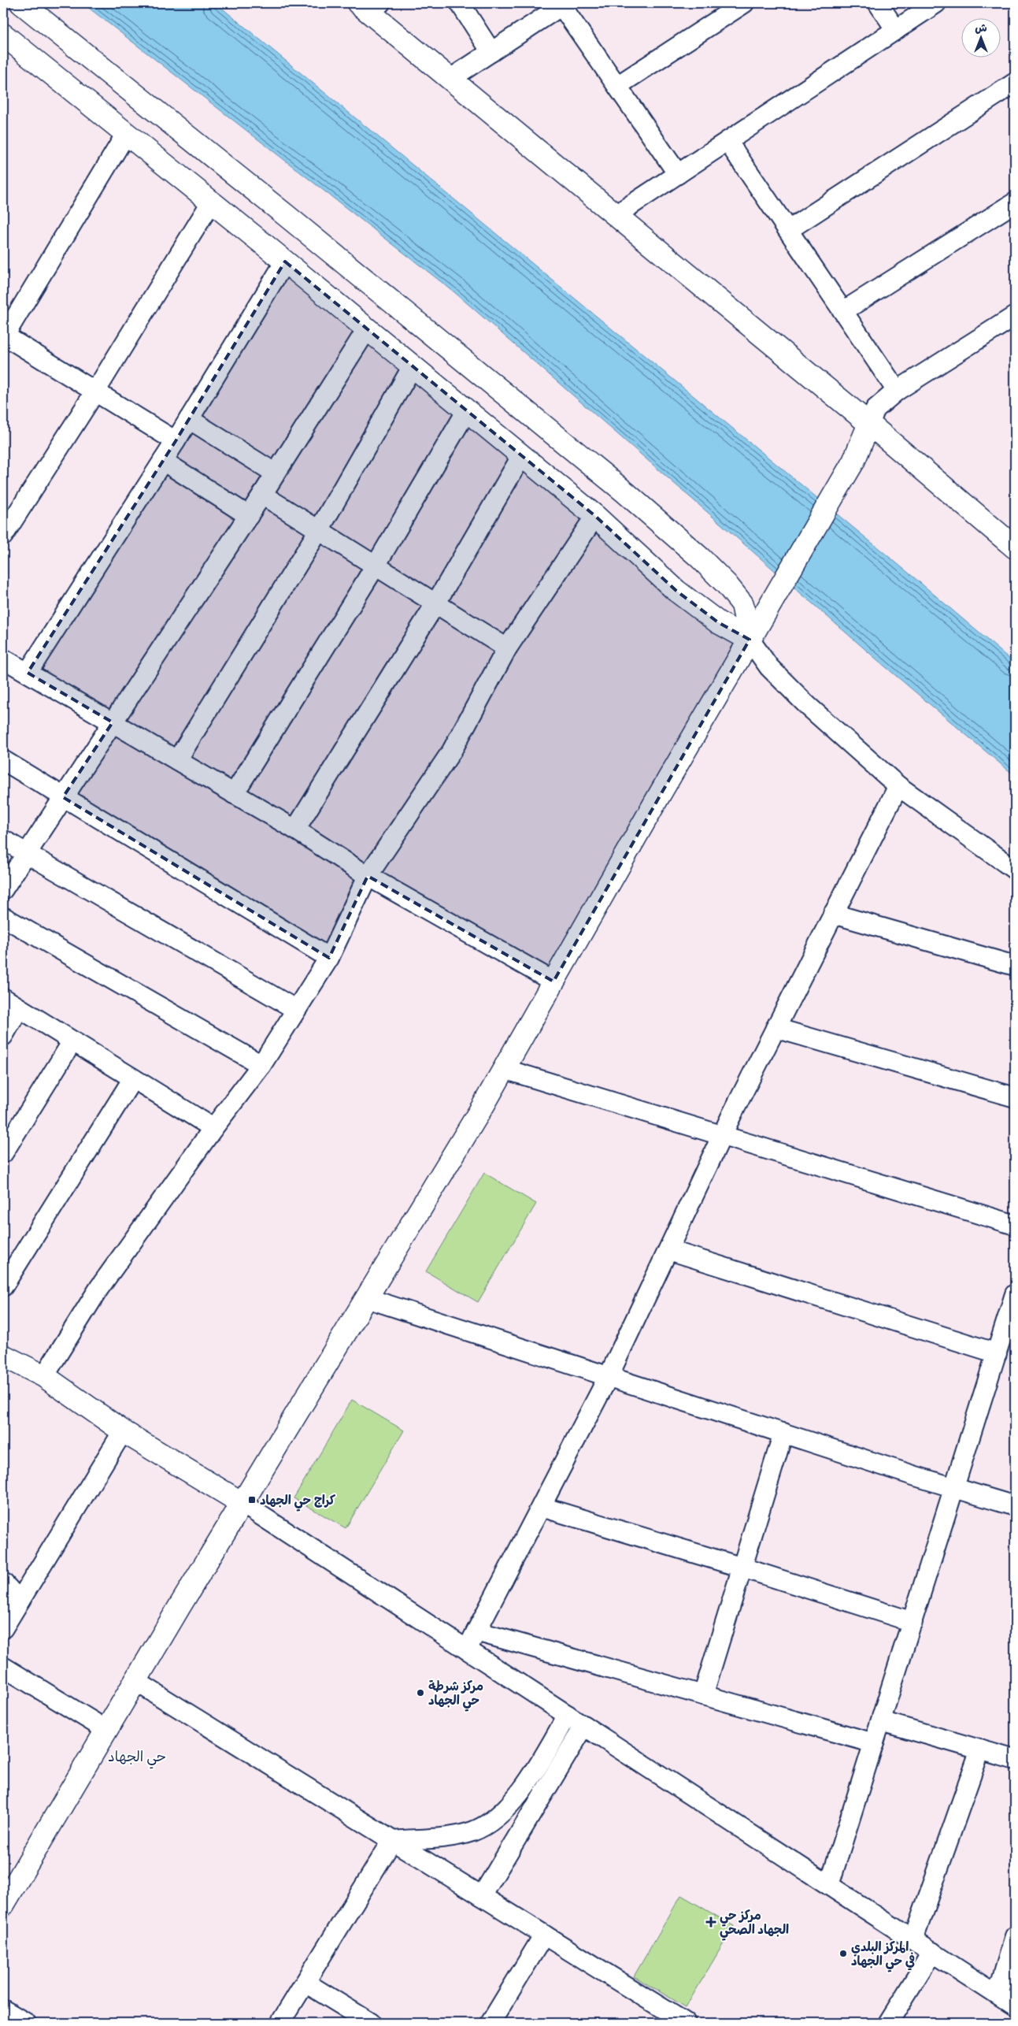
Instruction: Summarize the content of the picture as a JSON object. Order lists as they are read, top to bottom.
{
  "districts": ["حي الجهاد"],
  "places": {
    "transit": ["كراج حي الجهاد"],
    "other": ["مركز شرطة حي الجهاد", "المركز البلدي في حي الجهاد"],
    "health": ["مركز حي الجهاد الصحي"]
  },
  "north": "top"
}
